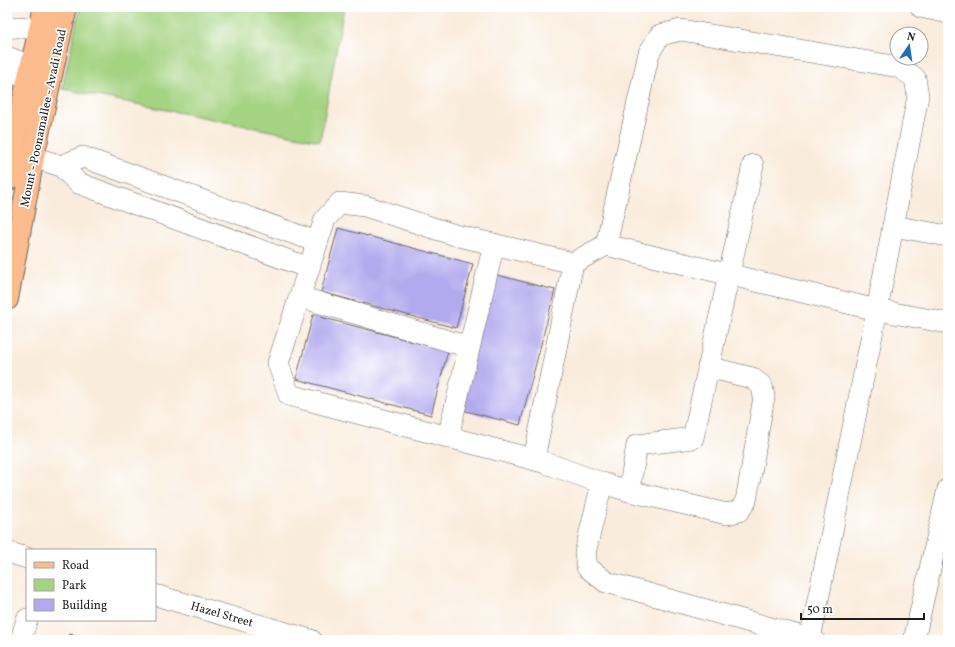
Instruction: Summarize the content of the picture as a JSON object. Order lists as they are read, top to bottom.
{
  "streets": {
    "main road": ["Mount - Poonamallee - Avadi Road"],
    "street": ["Hazel Street"]
  },
  "legend": ["Road", "Park", "Building"],
  "scale_bar": "50 m",
  "north": "top"
}
